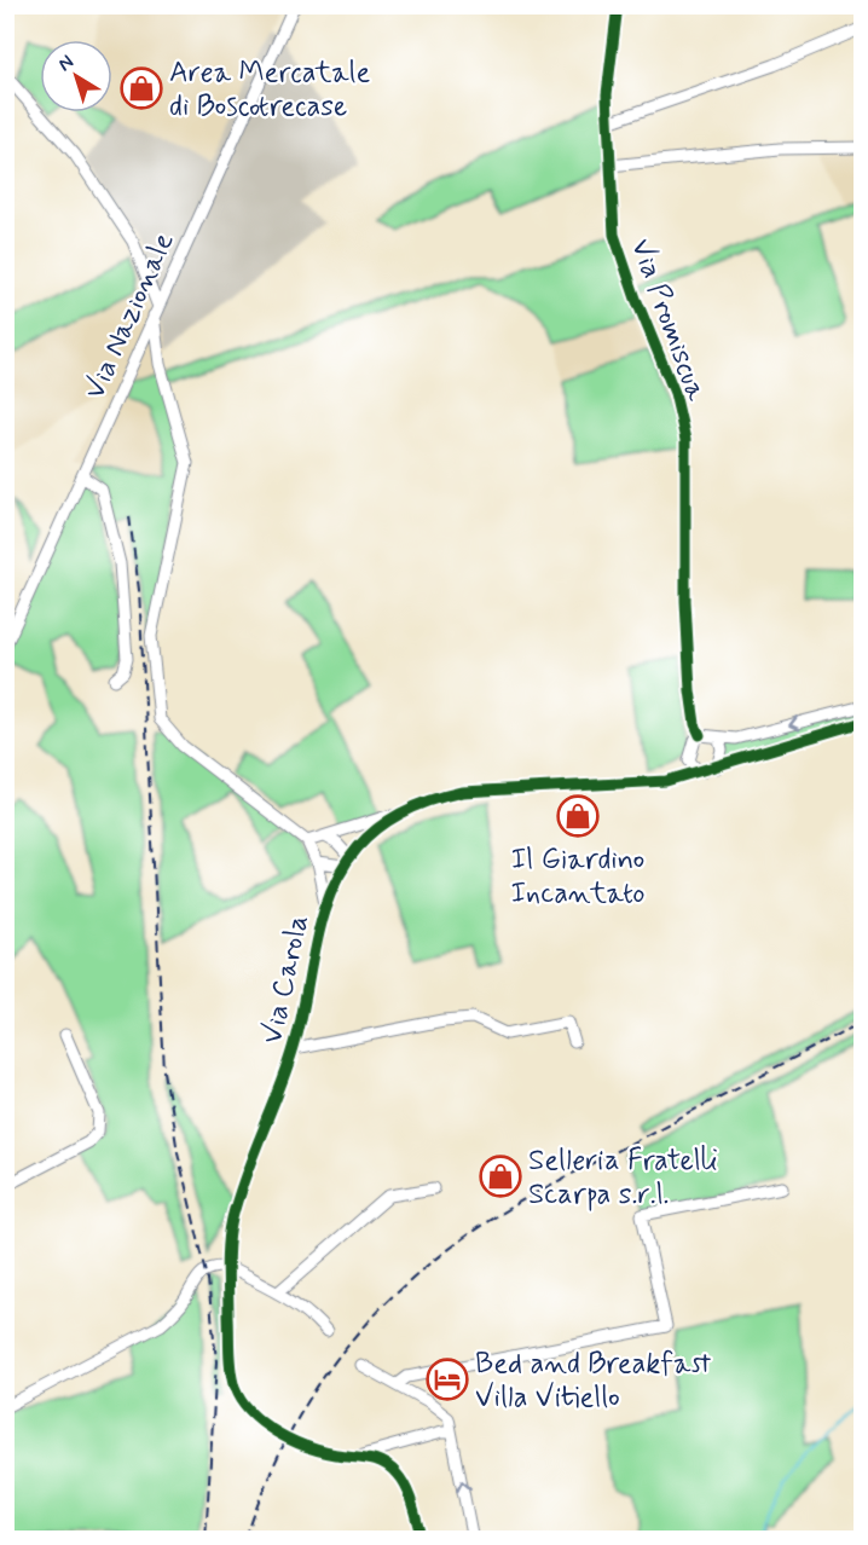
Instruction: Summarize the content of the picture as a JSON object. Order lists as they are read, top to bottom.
{
  "streets": {
    "street": ["Via Nazionale", "Via Promiscua", "Via Carola"]
  },
  "crossings": [
    ["Via Promiscua", "Via Carola"]
  ],
  "places": {
    "shop": ["Area Mercatale di Boscotrecase", "Il Giardino Incantato", "Selleria Fratelli Scarpa s.r.l."],
    "hotel": ["Bed and Breakfast Villa Vitiello"]
  },
  "north": "top left"
}
